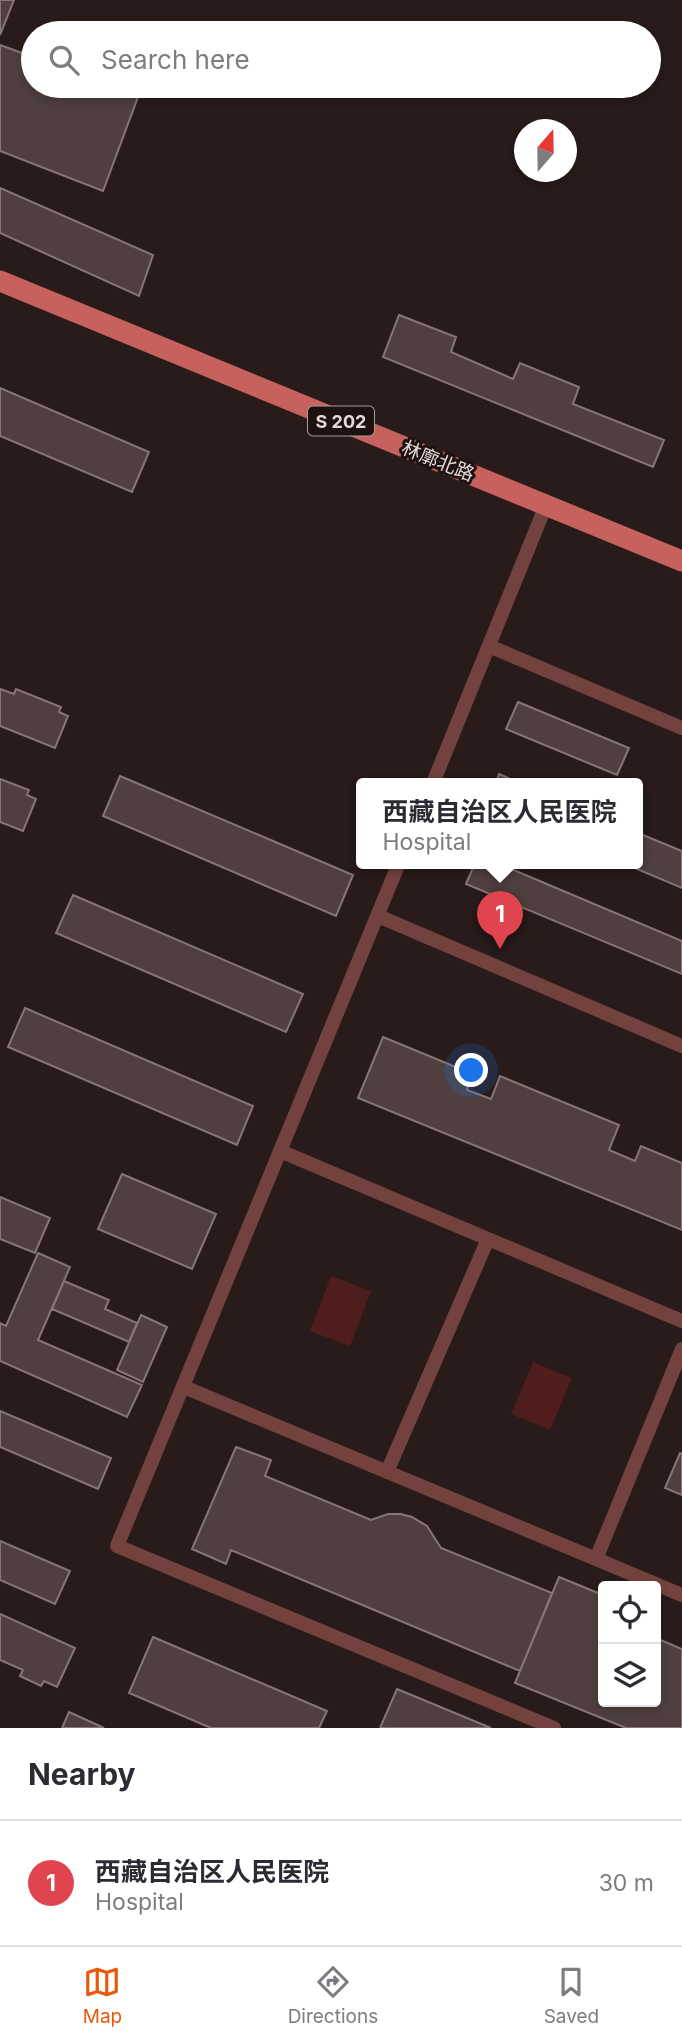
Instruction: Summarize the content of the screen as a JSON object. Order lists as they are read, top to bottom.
{
  "streets": {
    "main road": ["S 202", "林廓北路"]
  },
  "north": "top",
  "page": {
    "search": "Search here",
    "popup": ["西藏自治区人民医院", "Hospital"],
    "pins": "1",
    "heading": "Nearby",
    "list": [
      {
        "mark": "1",
        "name": "西藏自治区人民医院",
        "note": "Hospital",
        "value": "30 m"
      }
    ],
    "nav": ["Map", "Directions", "Saved"]
  }
}
